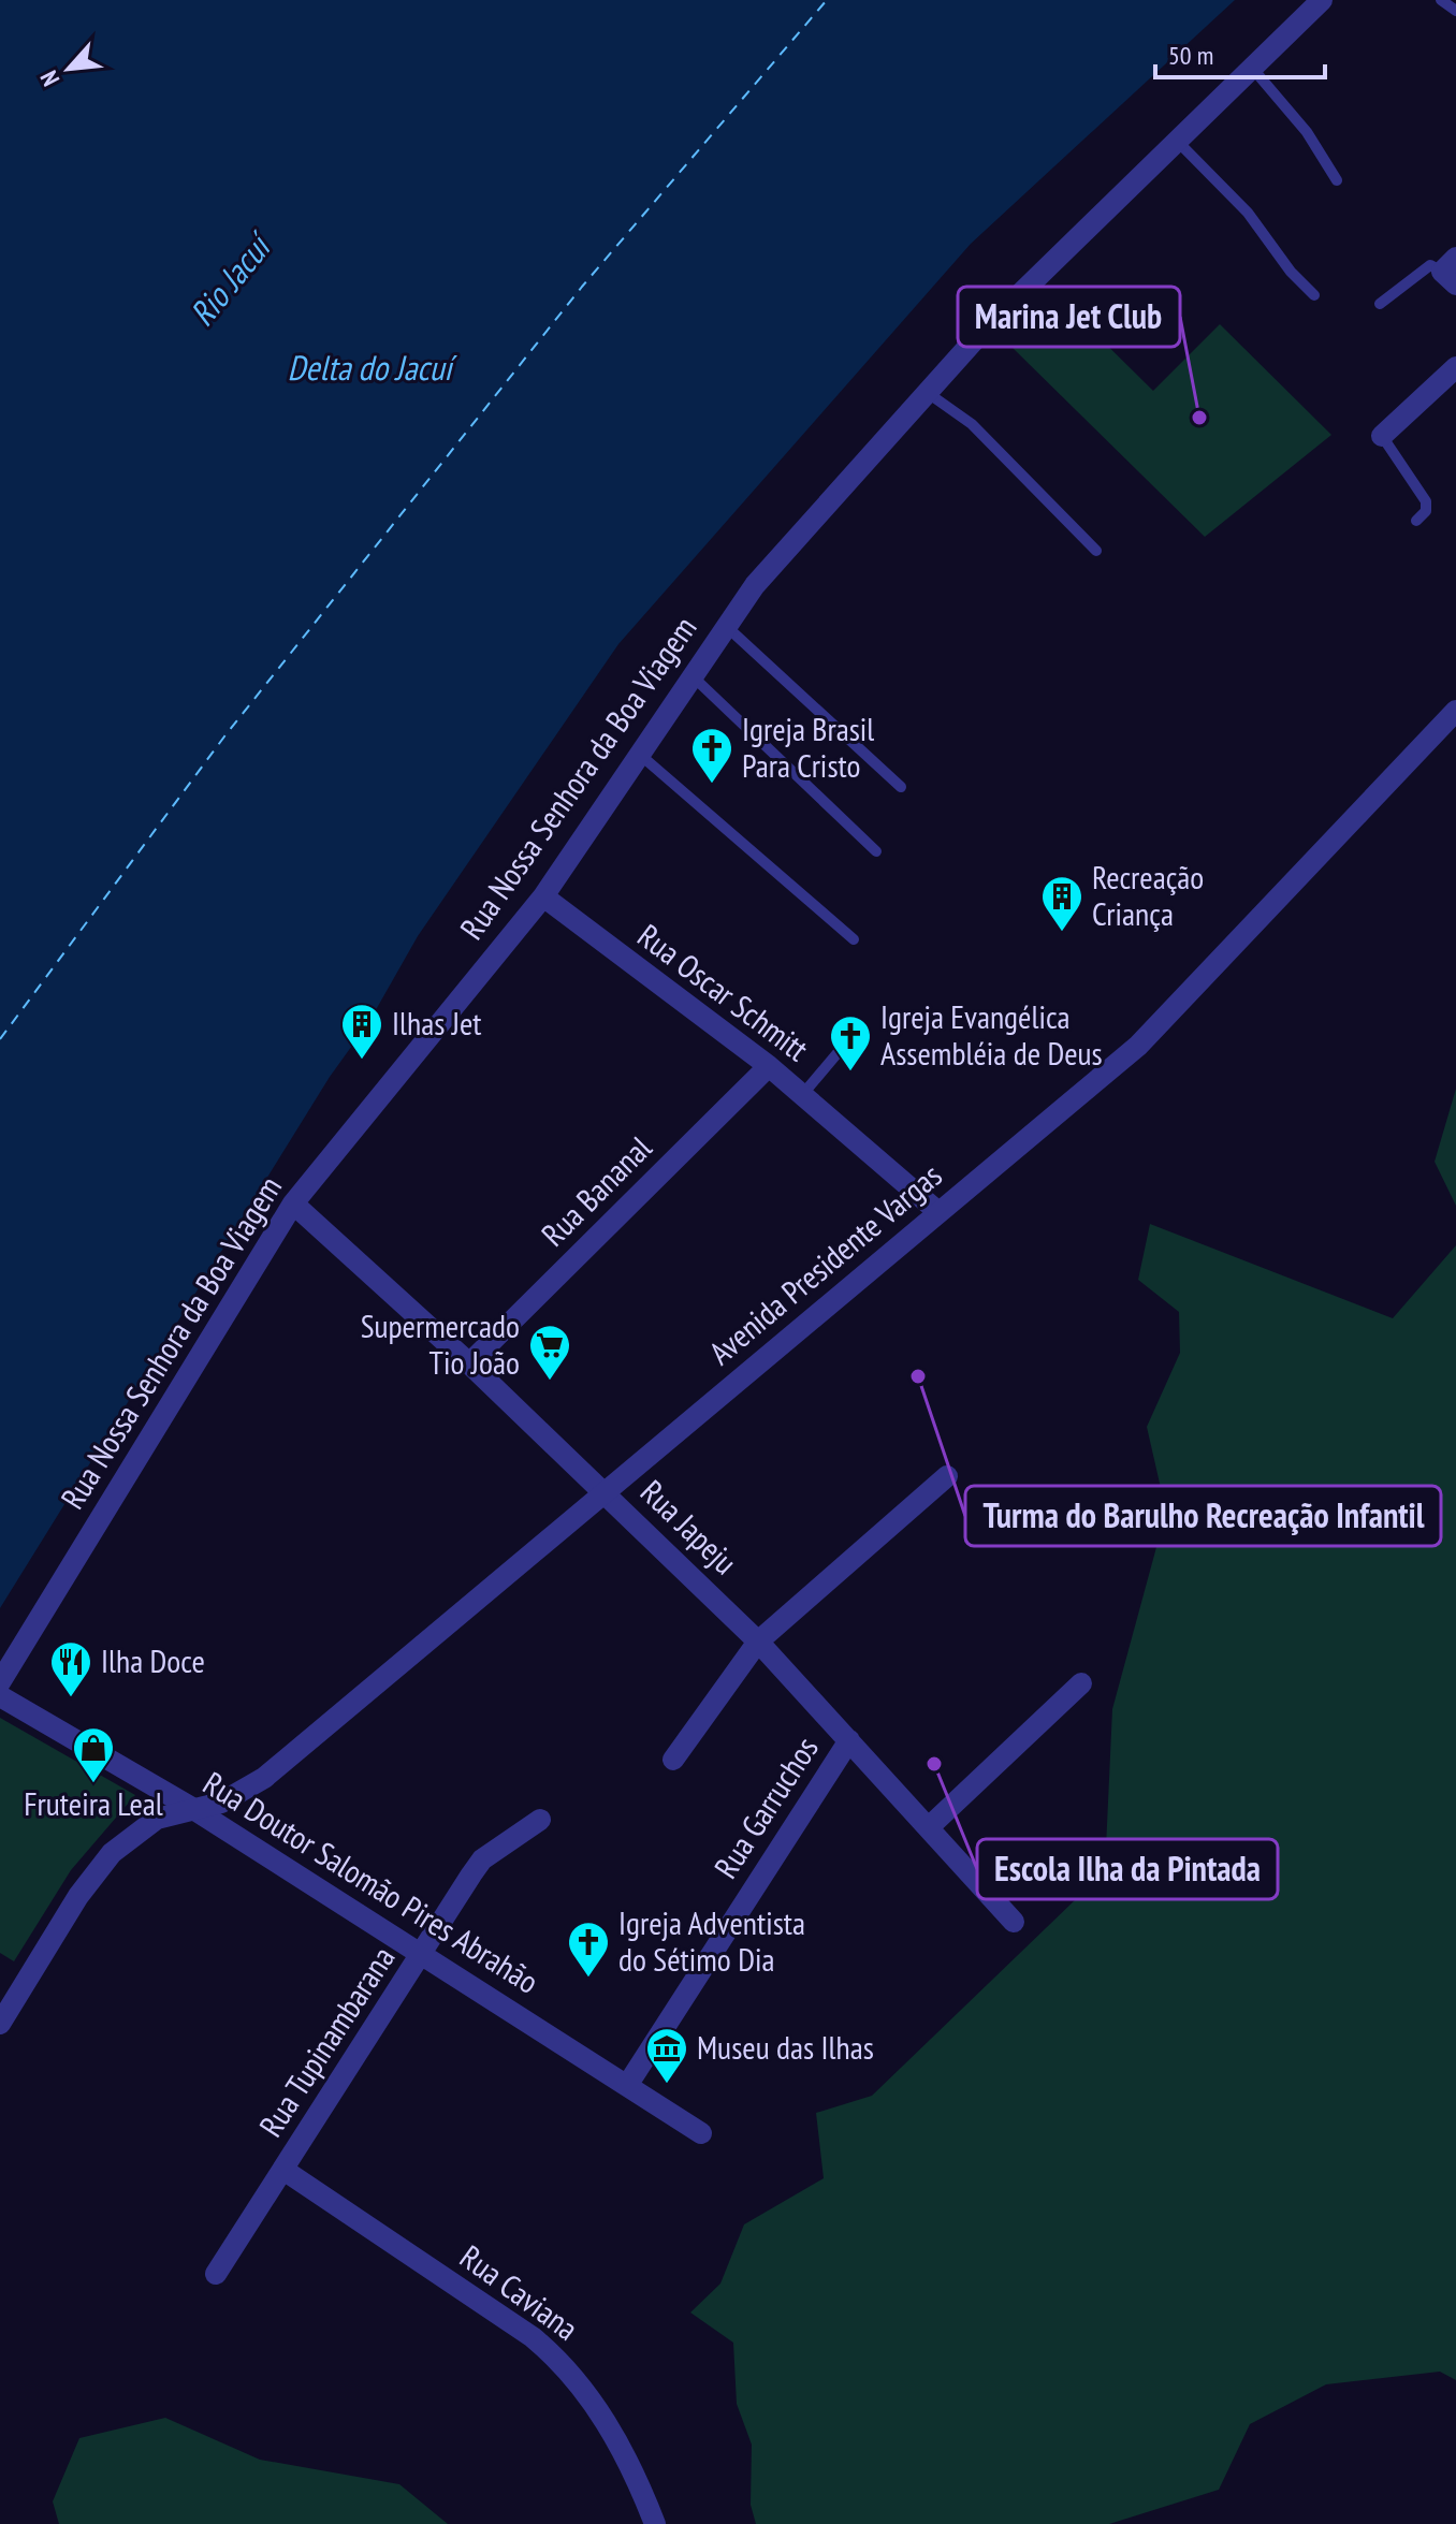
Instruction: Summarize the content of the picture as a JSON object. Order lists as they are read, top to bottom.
{
  "streets": {
    "street": [
      "Rua Nossa Senhora da Boa Viagem",
      "Rua Oscar Schmitt",
      "Rua Bananal",
      "Avenida Presidente Vargas",
      "Rua Japeju",
      "Rua Garruchos",
      "Rua Doutor Salomão Pires Abrahão",
      "Rua Tupinambarana",
      "Rua Caviana"
    ]
  },
  "crossings": [
    ["Rua Nossa Senhora da Boa Viagem", "Rua Oscar Schmitt"],
    ["Rua Nossa Senhora da Boa Viagem", "Rua Japeju"],
    ["Rua Oscar Schmitt", "Rua Bananal"],
    ["Rua Oscar Schmitt", "Avenida Presidente Vargas"],
    ["Rua Bananal", "Rua Japeju"],
    ["Avenida Presidente Vargas", "Rua Japeju"],
    ["Avenida Presidente Vargas", "Rua Doutor Salomão Pires Abrahão"],
    ["Rua Japeju", "Rua Garruchos"],
    ["Rua Garruchos", "Rua Doutor Salomão Pires Abrahão"],
    ["Rua Doutor Salomão Pires Abrahão", "Rua Tupinambarana"],
    ["Rua Tupinambarana", "Rua Caviana"]
  ],
  "water": ["Rio Jacuí", "Delta do Jacuí"],
  "places": {
    "other": ["Marina Jet Club", "Turma do Barulho Recreação Infantil", "Escola Ilha da Pintada"],
    "church": ["Igreja Brasil Para Cristo", "Igreja Evangélica Assembléia de Deus", "Igreja Adventista do Sétimo Dia"],
    "building": ["Recreação Criança", "Ilhas Jet"],
    "supermarket": ["Supermercado Tio João"],
    "restaurant": ["Ilha Doce"],
    "shop": ["Fruteira Leal"],
    "museum": ["Museu das Ilhas"]
  },
  "scale_bar": "50 m",
  "north": "bottom left"
}
